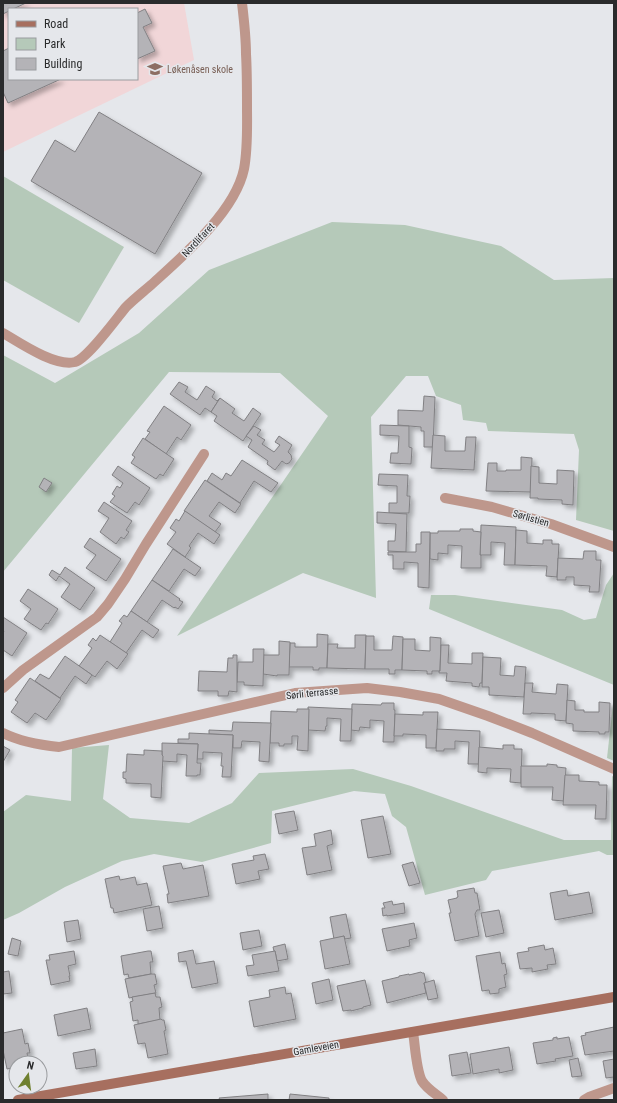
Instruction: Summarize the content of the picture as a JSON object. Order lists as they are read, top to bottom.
{
  "streets": {
    "street": [
      "Nordlifaret",
      "Sørlistien",
      "Sørli terrasse",
      "Gamleveien"
    ]
  },
  "places": {
    "school or university": ["Løkenåsen skole"]
  },
  "legend": ["Road", "Park", "Building"],
  "north": "top"
}
